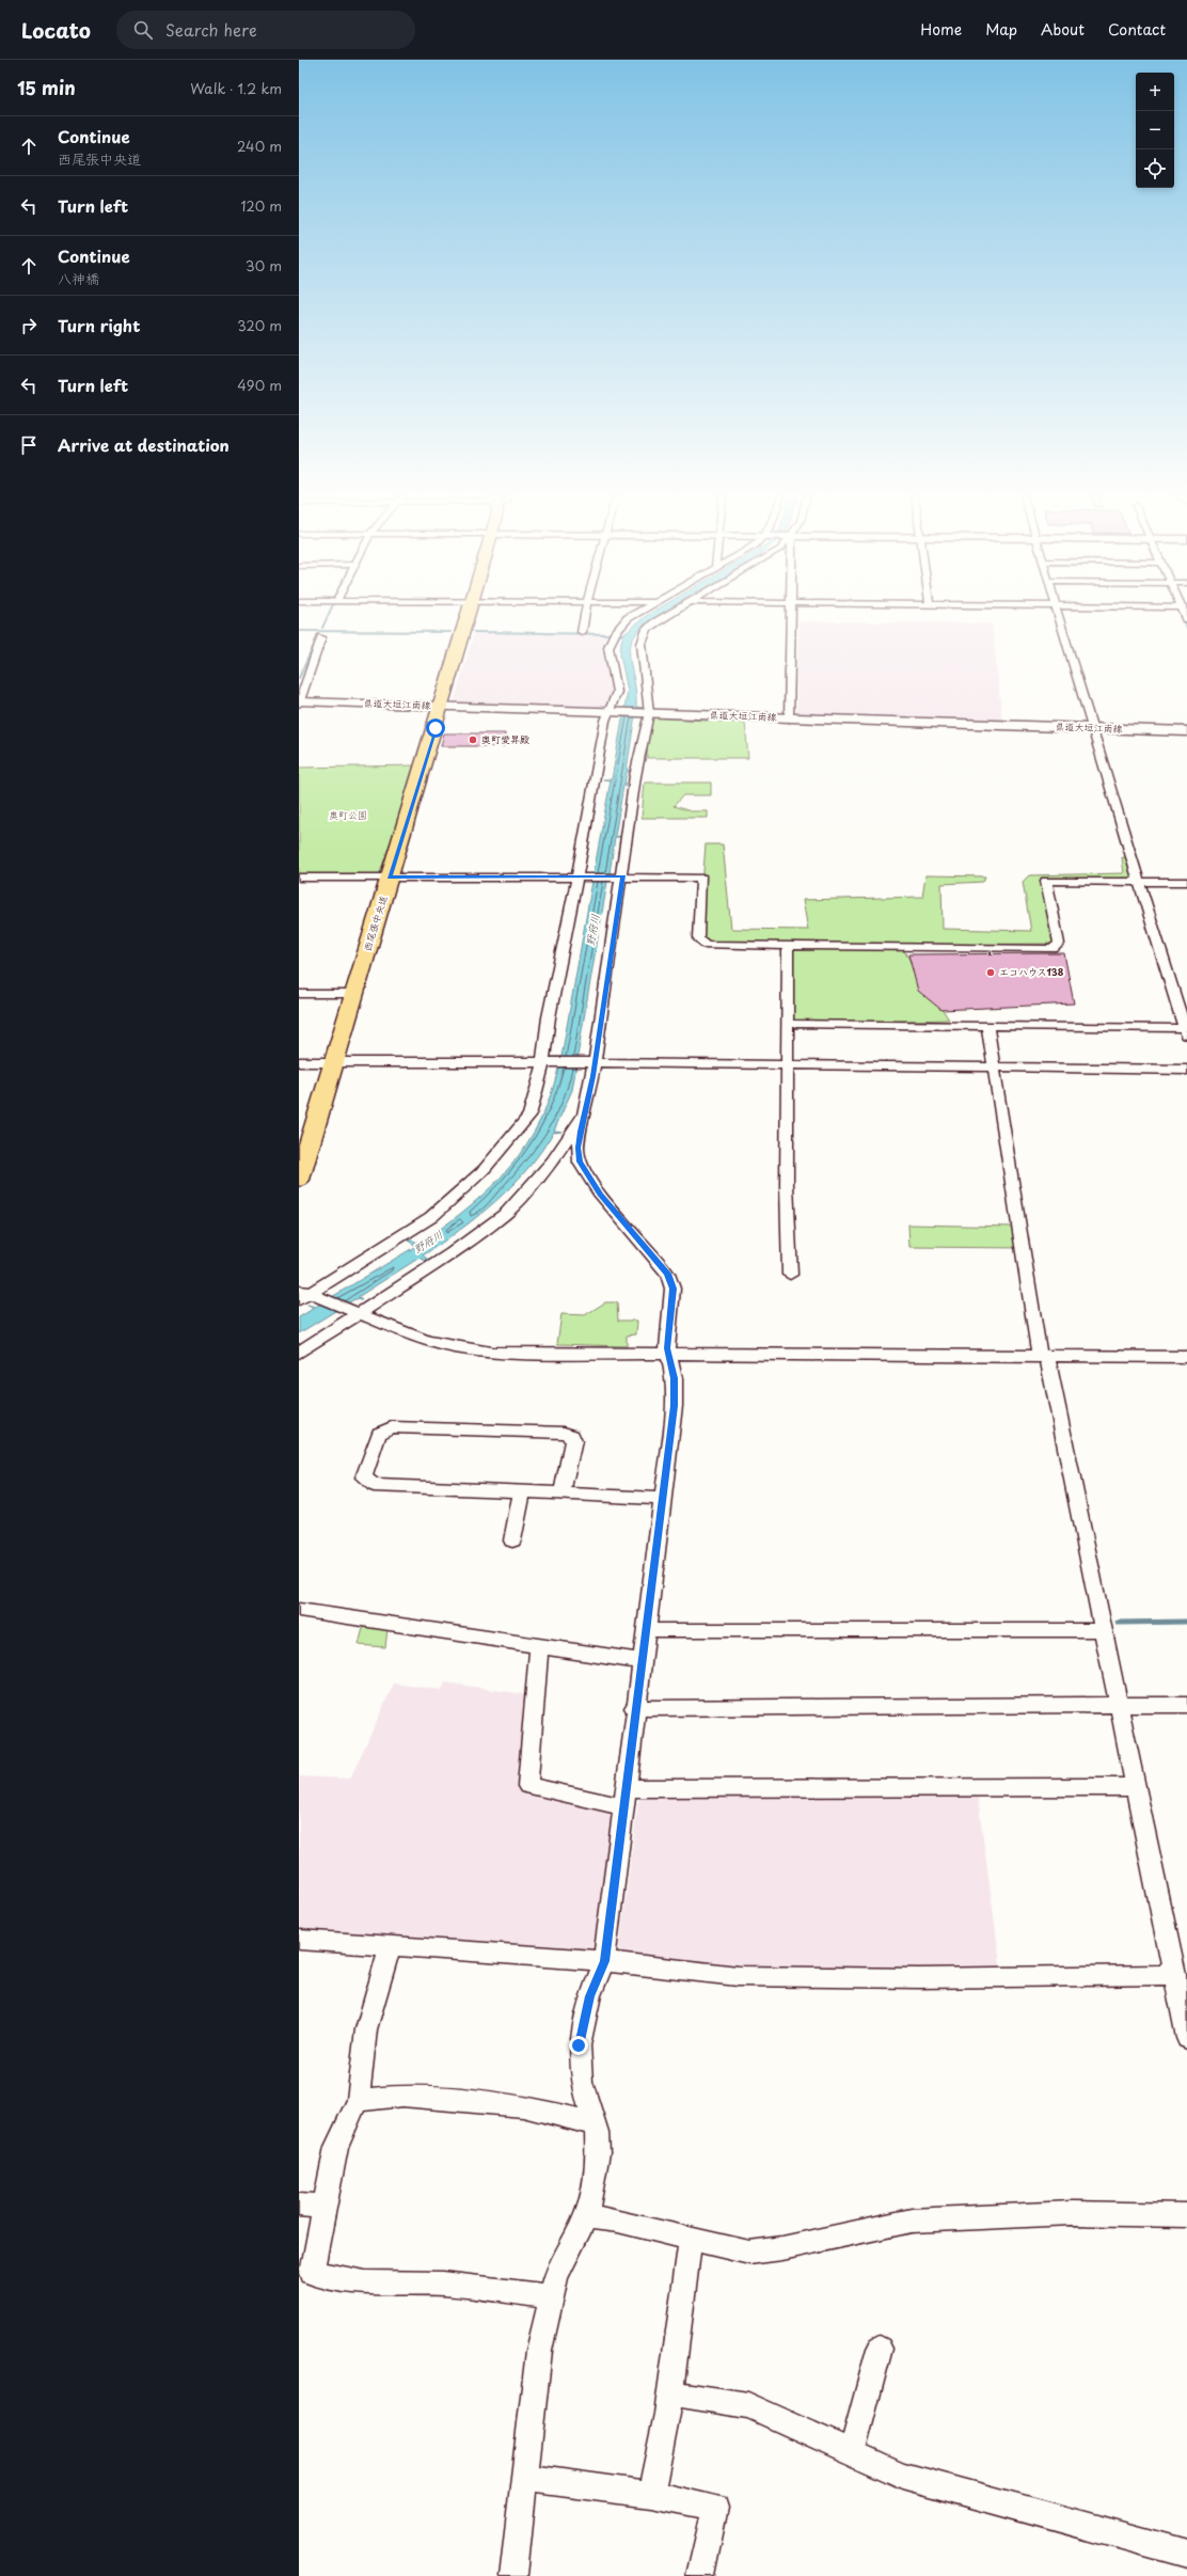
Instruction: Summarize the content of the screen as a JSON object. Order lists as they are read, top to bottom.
{
  "streets": {
    "main road": ["県道大垣江南線", "西尾張中央道"]
  },
  "crossings": [
    ["県道大垣江南線", "西尾張中央道"]
  ],
  "water": ["野府川"],
  "parks": ["奥町公園"],
  "places": ["奥町愛昇殿", "エコハウス138"],
  "page": {
    "header": "Locato",
    "search": "Search here",
    "nav": [
      "Home",
      "Map",
      "About",
      "Contact"
    ],
    "heading": ["15 min", "Walk · 1.2 km"],
    "map_buttons": ["+", "−"],
    "list": [
      ["Continue", "西尾張中央道", "240 m"],
      ["Turn left", "120 m"],
      ["Continue", "八神橋", "30 m"],
      ["Turn right", "320 m"],
      ["Turn left", "490 m"],
      "Arrive at destination"
    ]
  }
}
